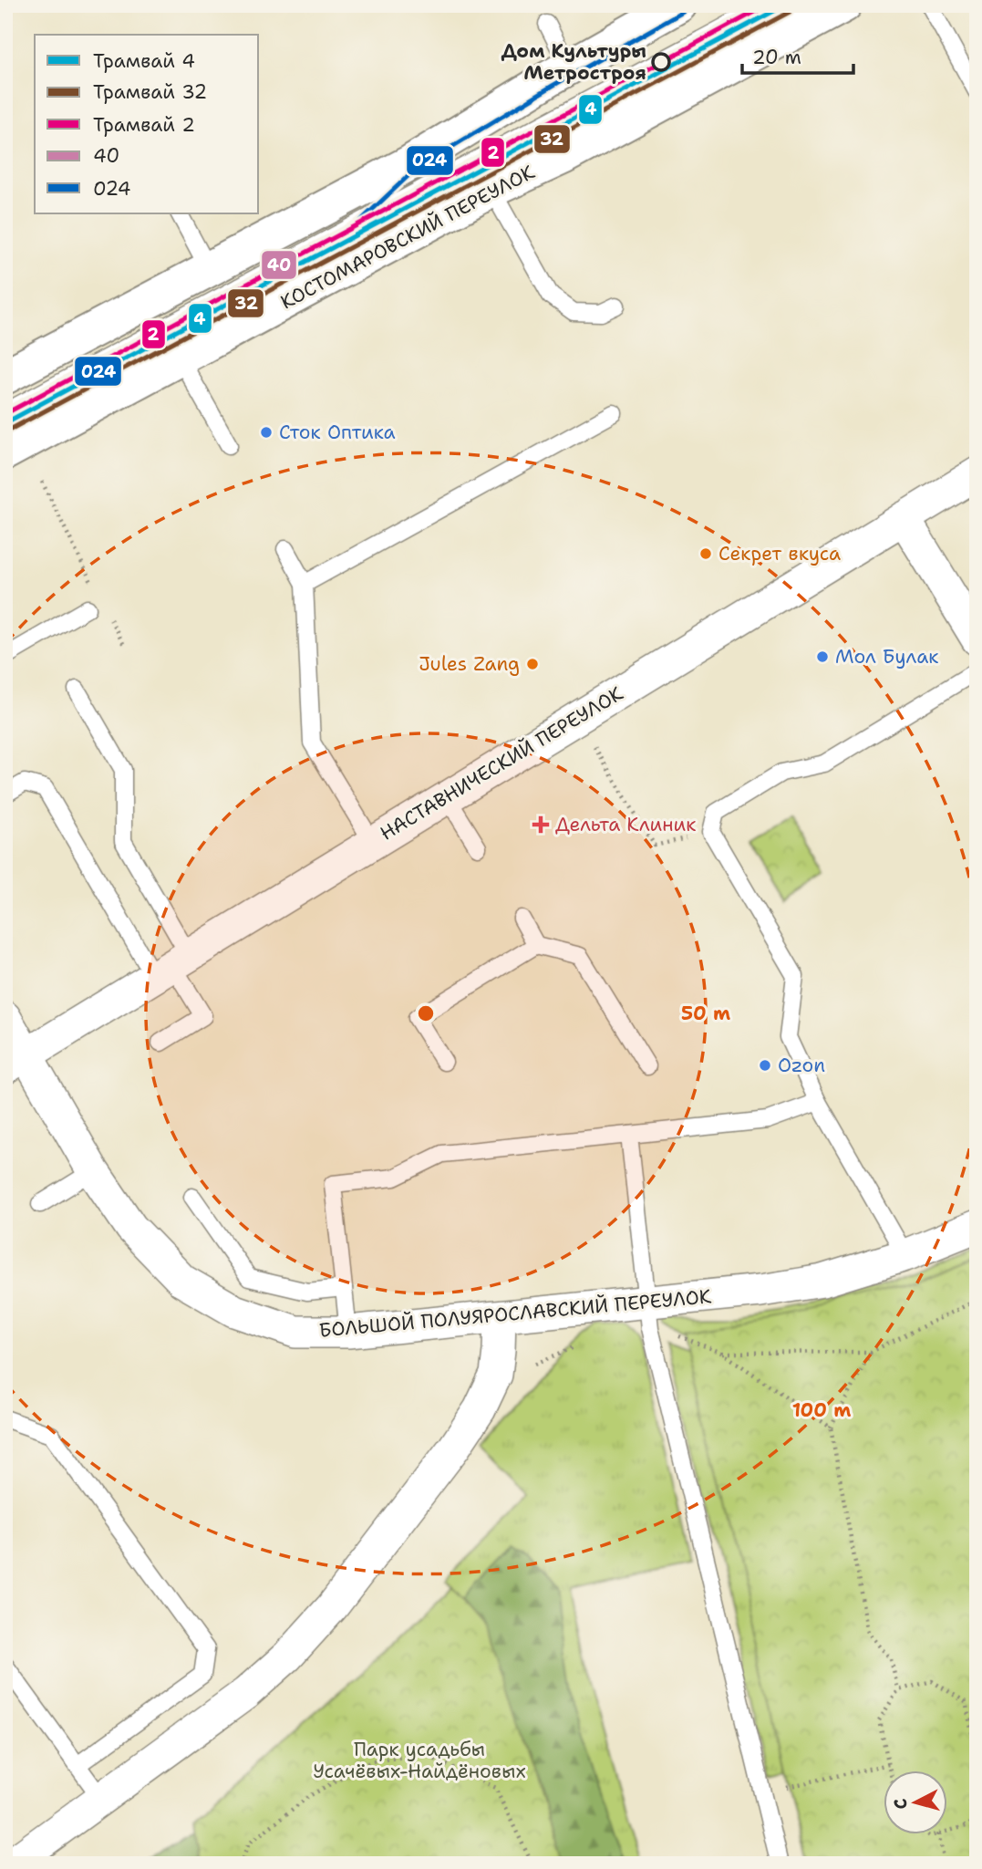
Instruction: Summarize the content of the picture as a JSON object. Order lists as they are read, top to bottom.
{
  "streets": {
    "main road": ["КОСТОМАРОВСКИЙ ПЕРЕУЛОК"],
    "street": ["НАСТАВНИЧЕСКИЙ ПЕРЕУЛОК", "БОЛЬШОЙ ПОЛУЯРОСЛАВСКИЙ ПЕРЕУЛОК"]
  },
  "crossings": [
    ["НАСТАВНИЧЕСКИЙ ПЕРЕУЛОК", "БОЛЬШОЙ ПОЛУЯРОСЛАВСКИЙ ПЕРЕУЛОК"]
  ],
  "parks": ["Парк усадьбы Усачёвых-Найдёновых"],
  "places": {
    "other": [
      "Дом Культуры Метростроя",
      "Сток Оптика",
      "Секрет вкуса",
      "Мол Булак",
      "Jules Zang",
      "Ozon"
    ],
    "health": ["Дельта Клиник"]
  },
  "lines": [
    "tram line 4",
    "tram line 2",
    "transit line 40",
    "tram line 32",
    "transit line 024"
  ],
  "legend": [
    "Трамвай 4",
    "Трамвай 32",
    "Трамвай 2",
    "40",
    "024"
  ],
  "scale_bar": "20 m",
  "north": "left",
  "rings": ["50 m", "100 m"]
}
